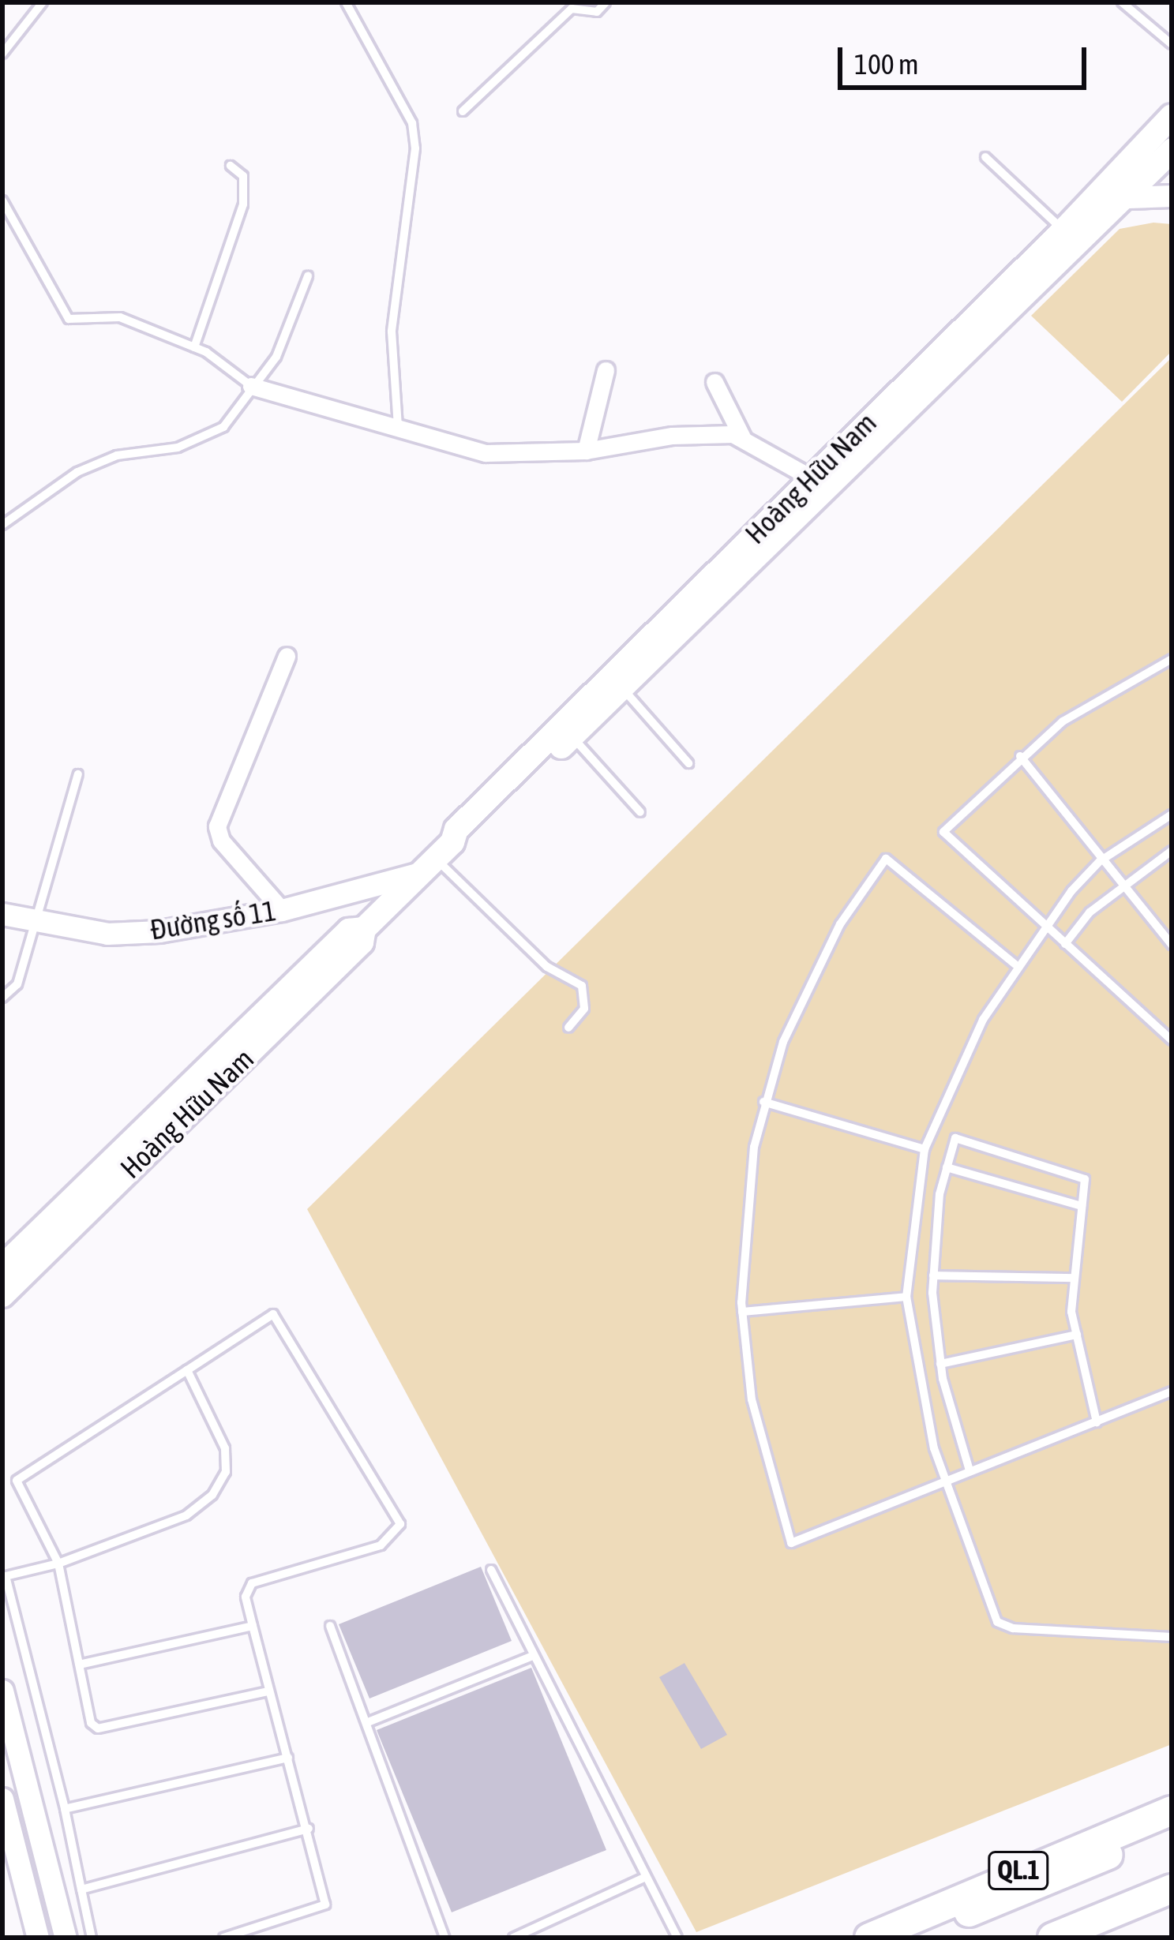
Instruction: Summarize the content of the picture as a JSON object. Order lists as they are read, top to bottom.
{
  "streets": {
    "highway": ["QL.1"],
    "main road": ["Hoàng Hữu Nam"],
    "street": ["Đường số 11"]
  },
  "crossings": [
    ["Hoàng Hữu Nam", "Đường số 11"]
  ],
  "scale_bar": "100 m"
}
